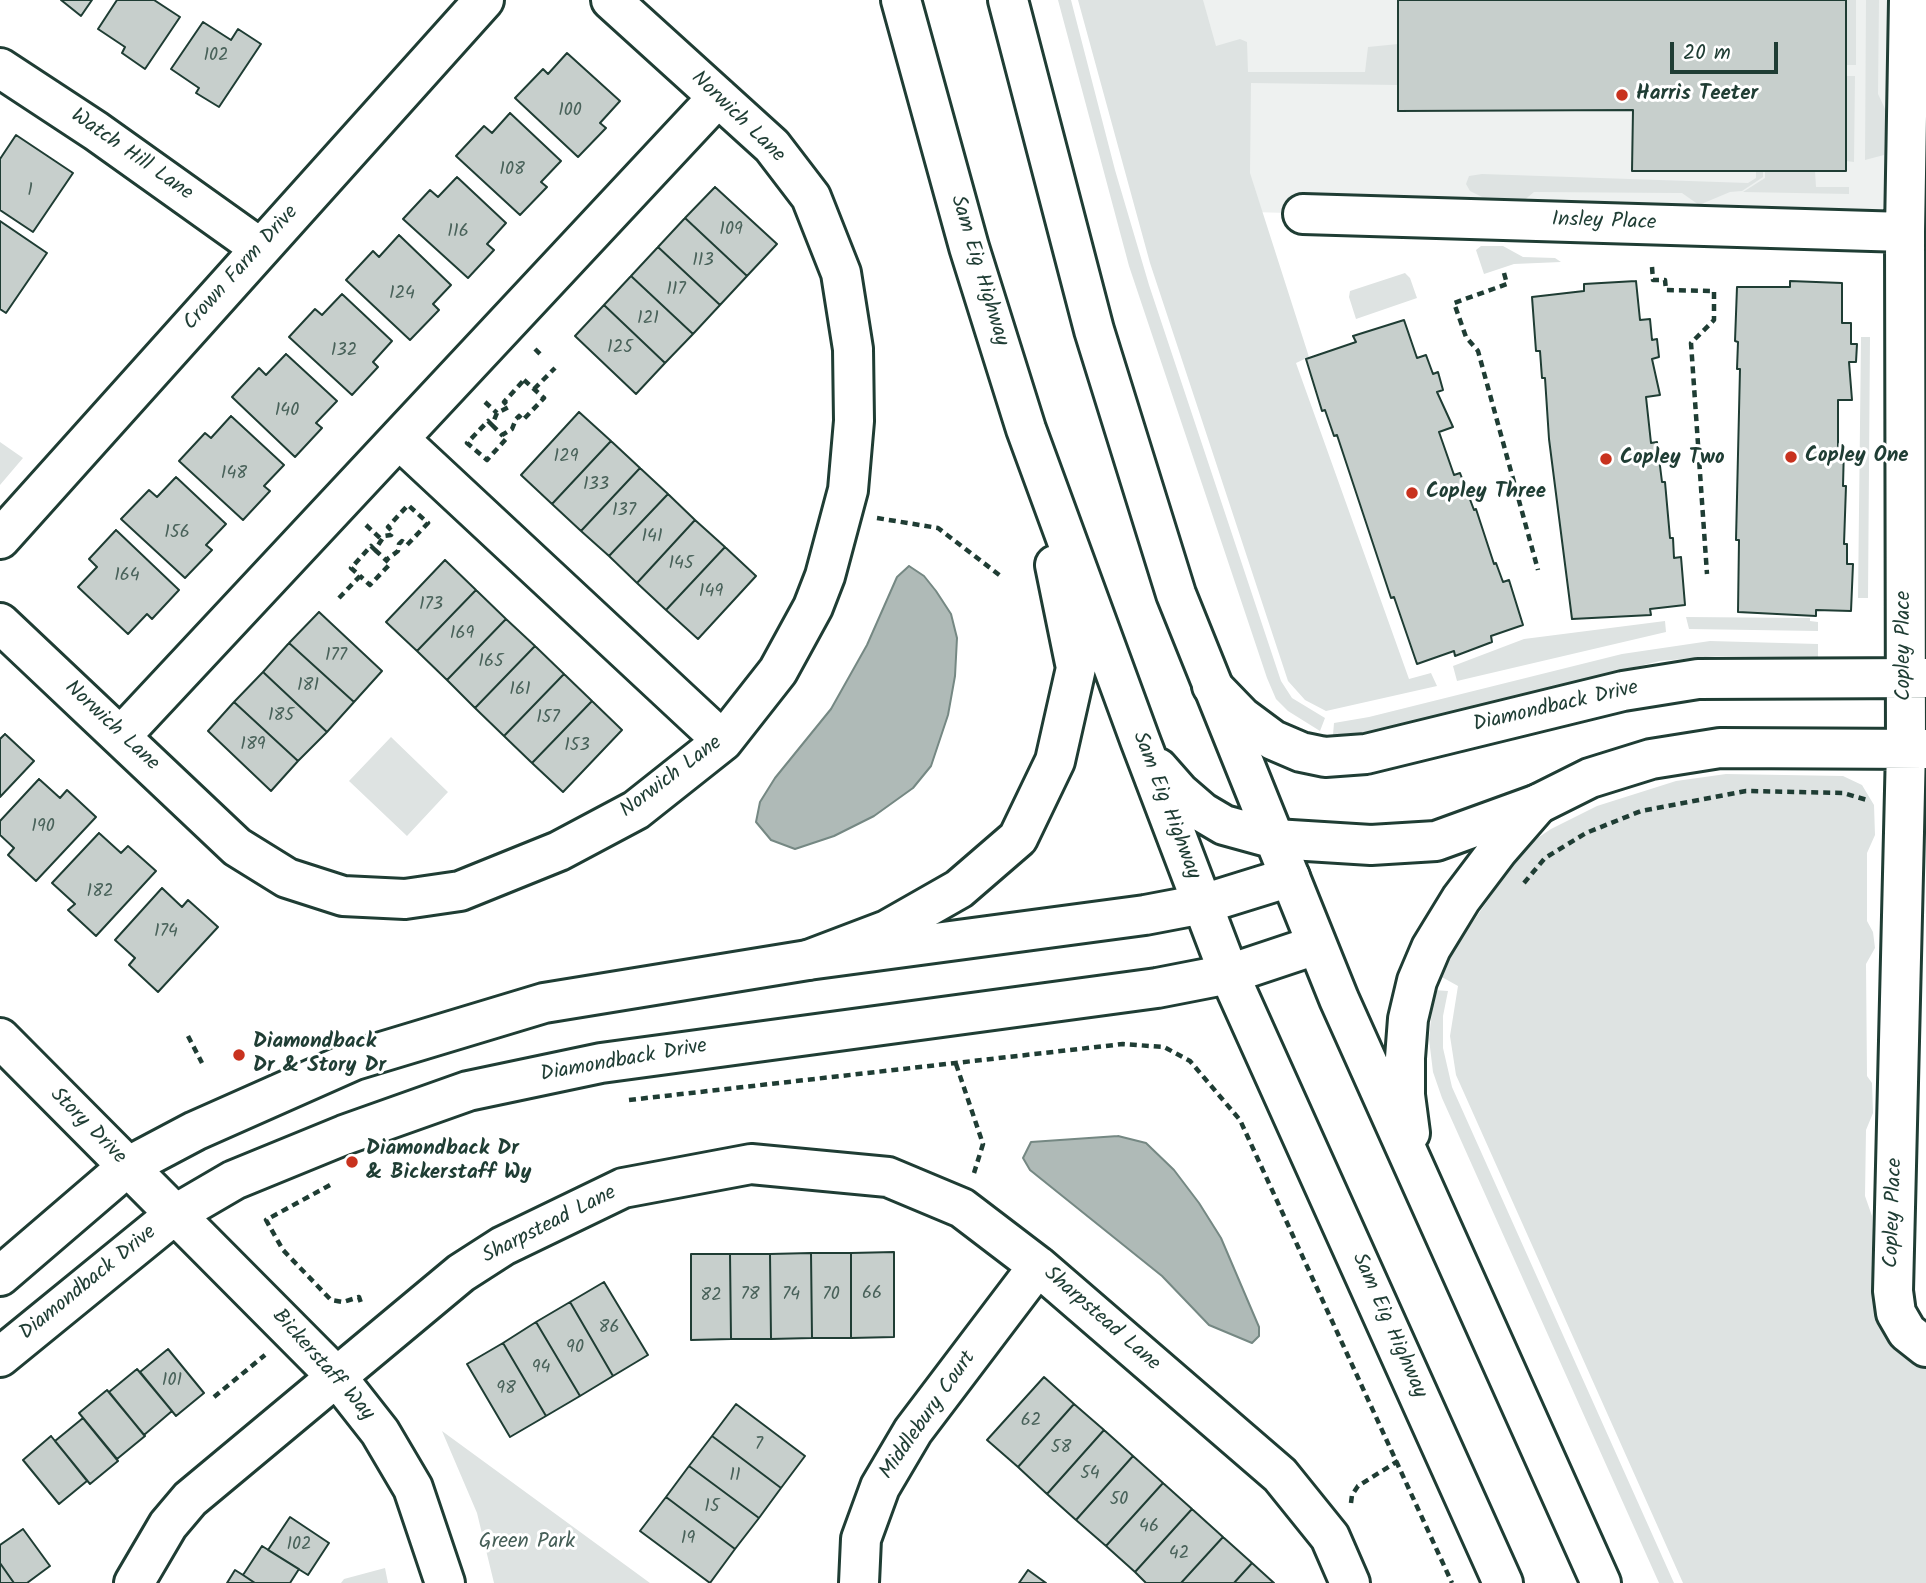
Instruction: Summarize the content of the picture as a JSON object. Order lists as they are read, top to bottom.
{
  "streets": {
    "street": [
      "Norwich Lane",
      "Watch Hill Lane",
      "Insley Place",
      "Crown Farm Drive",
      "Sam Eig Highway",
      "Copley Place",
      "Diamondback Drive",
      "Story Drive",
      "Sharpstead Lane",
      "Bickerstaff Way",
      "Middlebury Court"
    ]
  },
  "crossings": [
    ["Watch Hill Lane", "Crown Farm Drive"],
    ["Insley Place", "Copley Place"],
    ["Sam Eig Highway", "Diamondback Drive"],
    ["Copley Place", "Diamondback Drive"],
    ["Diamondback Drive", "Story Drive"],
    ["Diamondback Drive", "Bickerstaff Way"],
    ["Story Drive", "Bickerstaff Way"],
    ["Sharpstead Lane", "Bickerstaff Way"],
    ["Sharpstead Lane", "Middlebury Court"]
  ],
  "parks": ["Green Park"],
  "places": [
    "Harris Teeter",
    "Copley One",
    "Copley Two",
    "Copley Three",
    "Diamondback Dr & Story Dr",
    "Diamondback Dr & Bickerstaff Wy"
  ],
  "house_numbers": [
    "102",
    "100",
    "108",
    "1",
    "109",
    "116",
    "113",
    "117",
    "124",
    "121",
    "125",
    "132",
    "140",
    "129",
    "148",
    "133",
    "137",
    "156",
    "141",
    "145",
    "164",
    "149",
    "173",
    "169",
    "177",
    "165",
    "181",
    "161",
    "185",
    "157",
    "189",
    "153",
    "190",
    "182",
    "174",
    "66",
    "78",
    "74",
    "70",
    "82",
    "86",
    "90",
    "94",
    "101",
    "98",
    "62",
    "7",
    "58",
    "54",
    "11",
    "50",
    "15",
    "46",
    "19",
    "102",
    "42"
  ],
  "scale_bar": "20 m"
}
